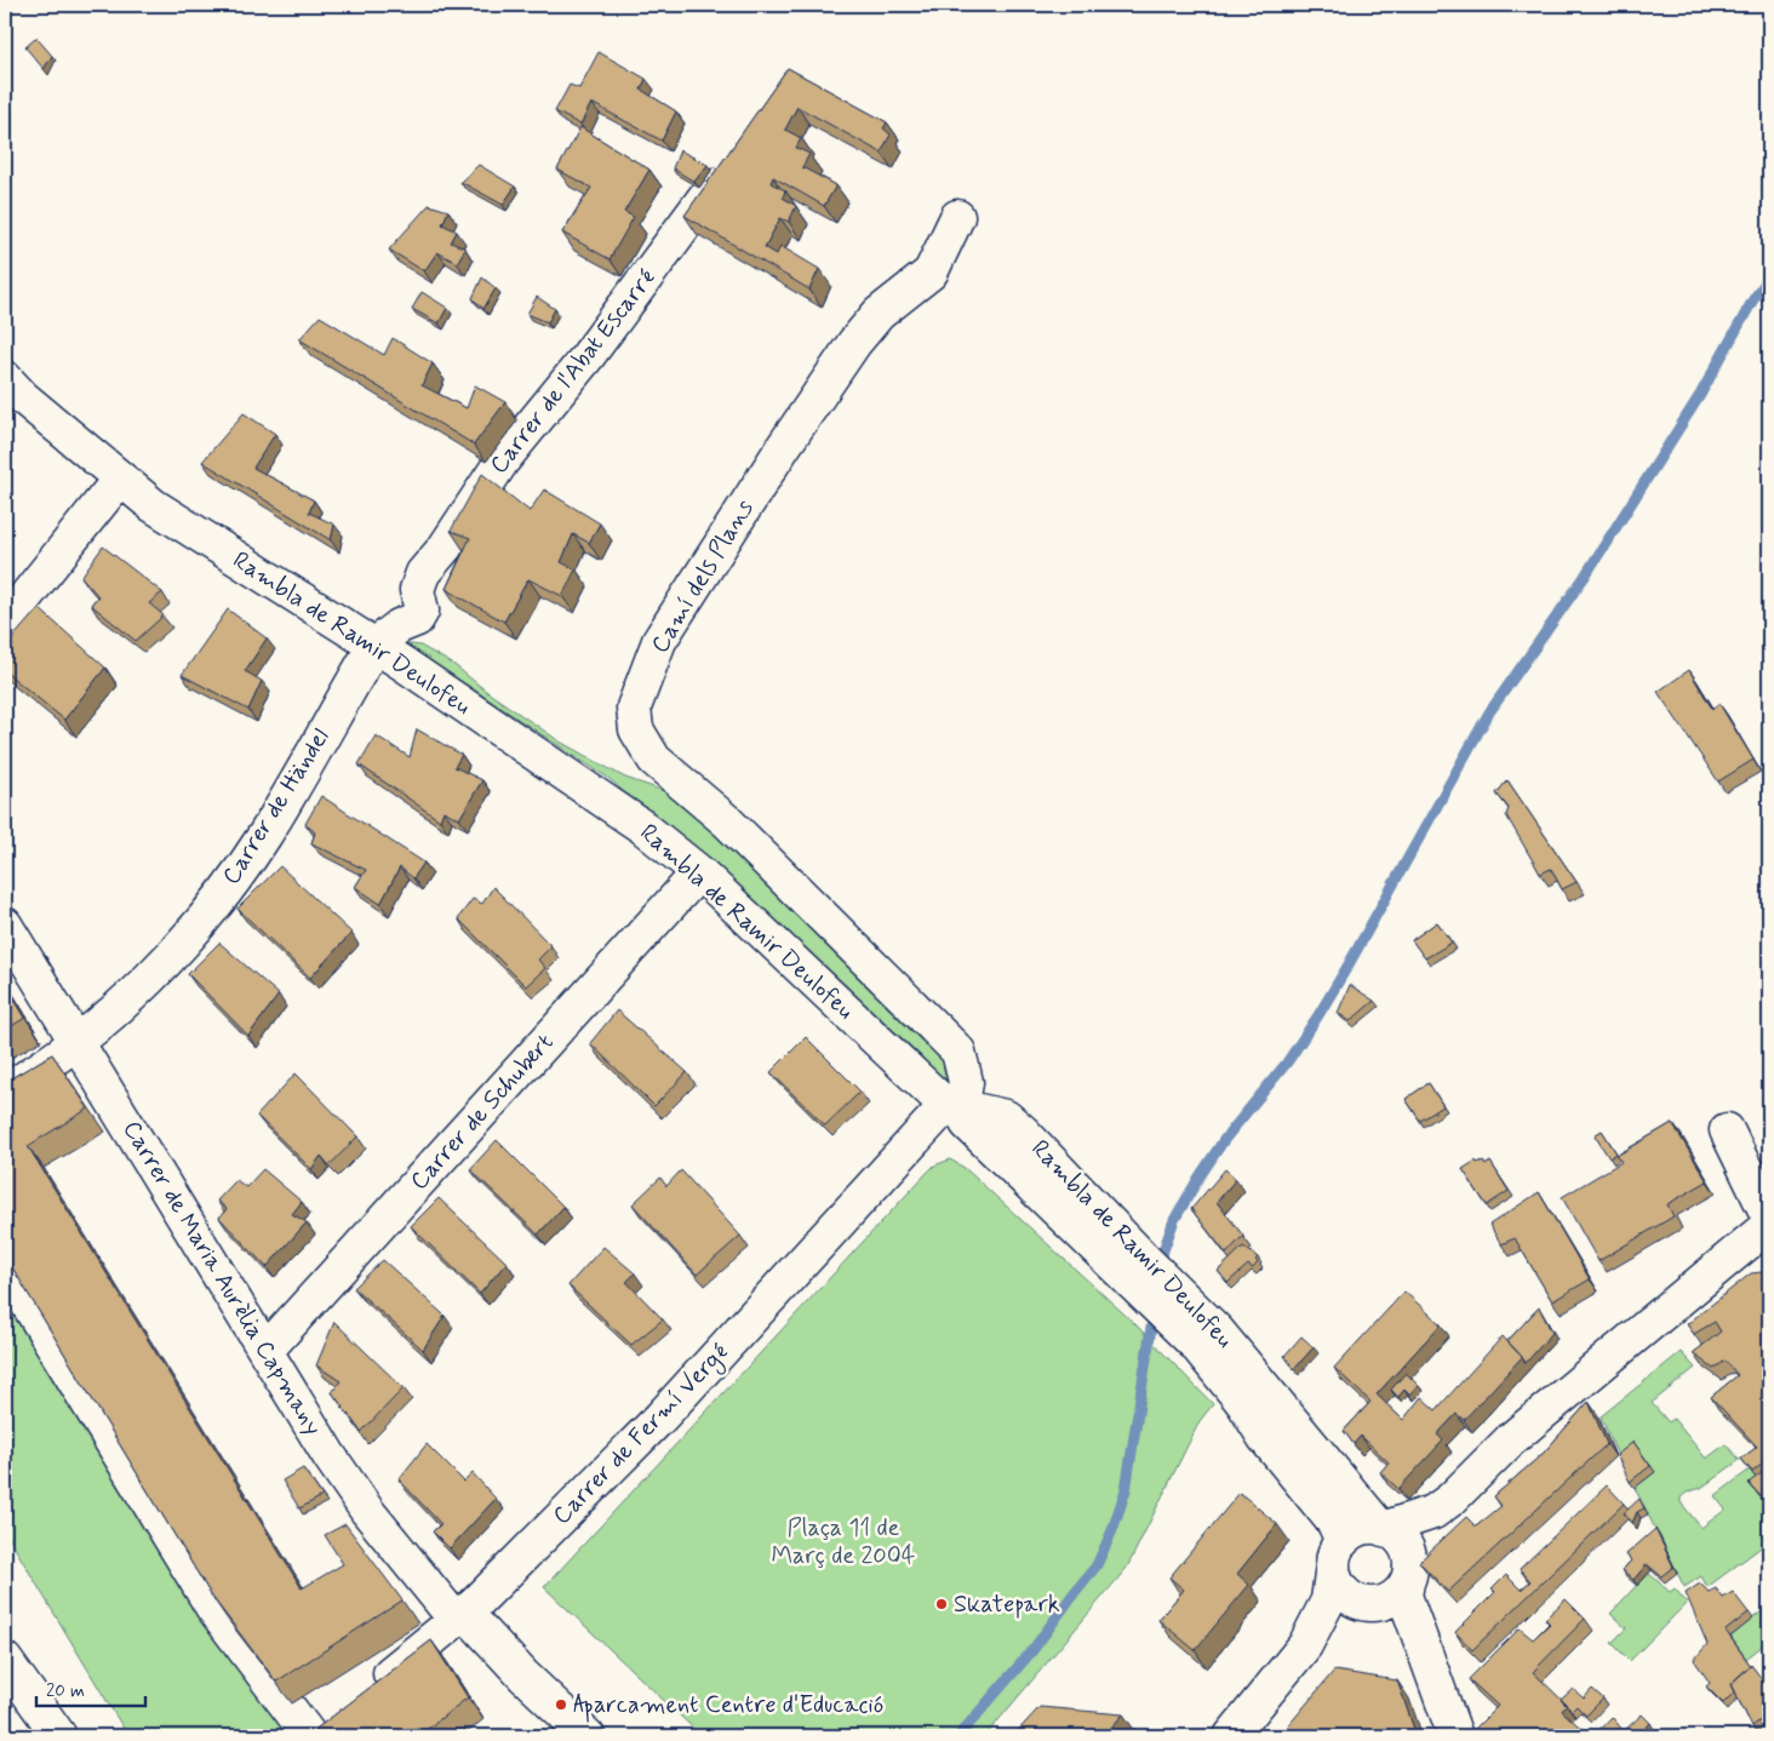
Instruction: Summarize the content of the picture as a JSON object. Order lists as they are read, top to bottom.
{
  "streets": {
    "street": [
      "Carrer de l'Abat Escarré",
      "Camí dels Plans",
      "Rambla de Ramir Deulofeu",
      "Carrer de Händel",
      "Carrer de Schubert",
      "Carrer de Maria Aurèlia Capmany",
      "Carrer de Fermí Vergé"
    ]
  },
  "crossings": [
    ["Carrer de l'Abat Escarré", "Rambla de Ramir Deulofeu"],
    ["Carrer de l'Abat Escarré", "Carrer de Händel"],
    ["Camí dels Plans", "Rambla de Ramir Deulofeu"],
    ["Camí dels Plans", "Carrer de Fermí Vergé"],
    ["Rambla de Ramir Deulofeu", "Carrer de Händel"],
    ["Rambla de Ramir Deulofeu", "Carrer de Schubert"],
    ["Rambla de Ramir Deulofeu", "Carrer de Fermí Vergé"],
    ["Carrer de Händel", "Carrer de Maria Aurèlia Capmany"],
    ["Carrer de Schubert", "Carrer de Maria Aurèlia Capmany"],
    ["Carrer de Maria Aurèlia Capmany", "Carrer de Fermí Vergé"]
  ],
  "parks": ["Plaça 11 de Març de 2004"],
  "places": ["Skatepark", "Aparcament Centre d'Educació"],
  "scale_bar": "20 m"
}
